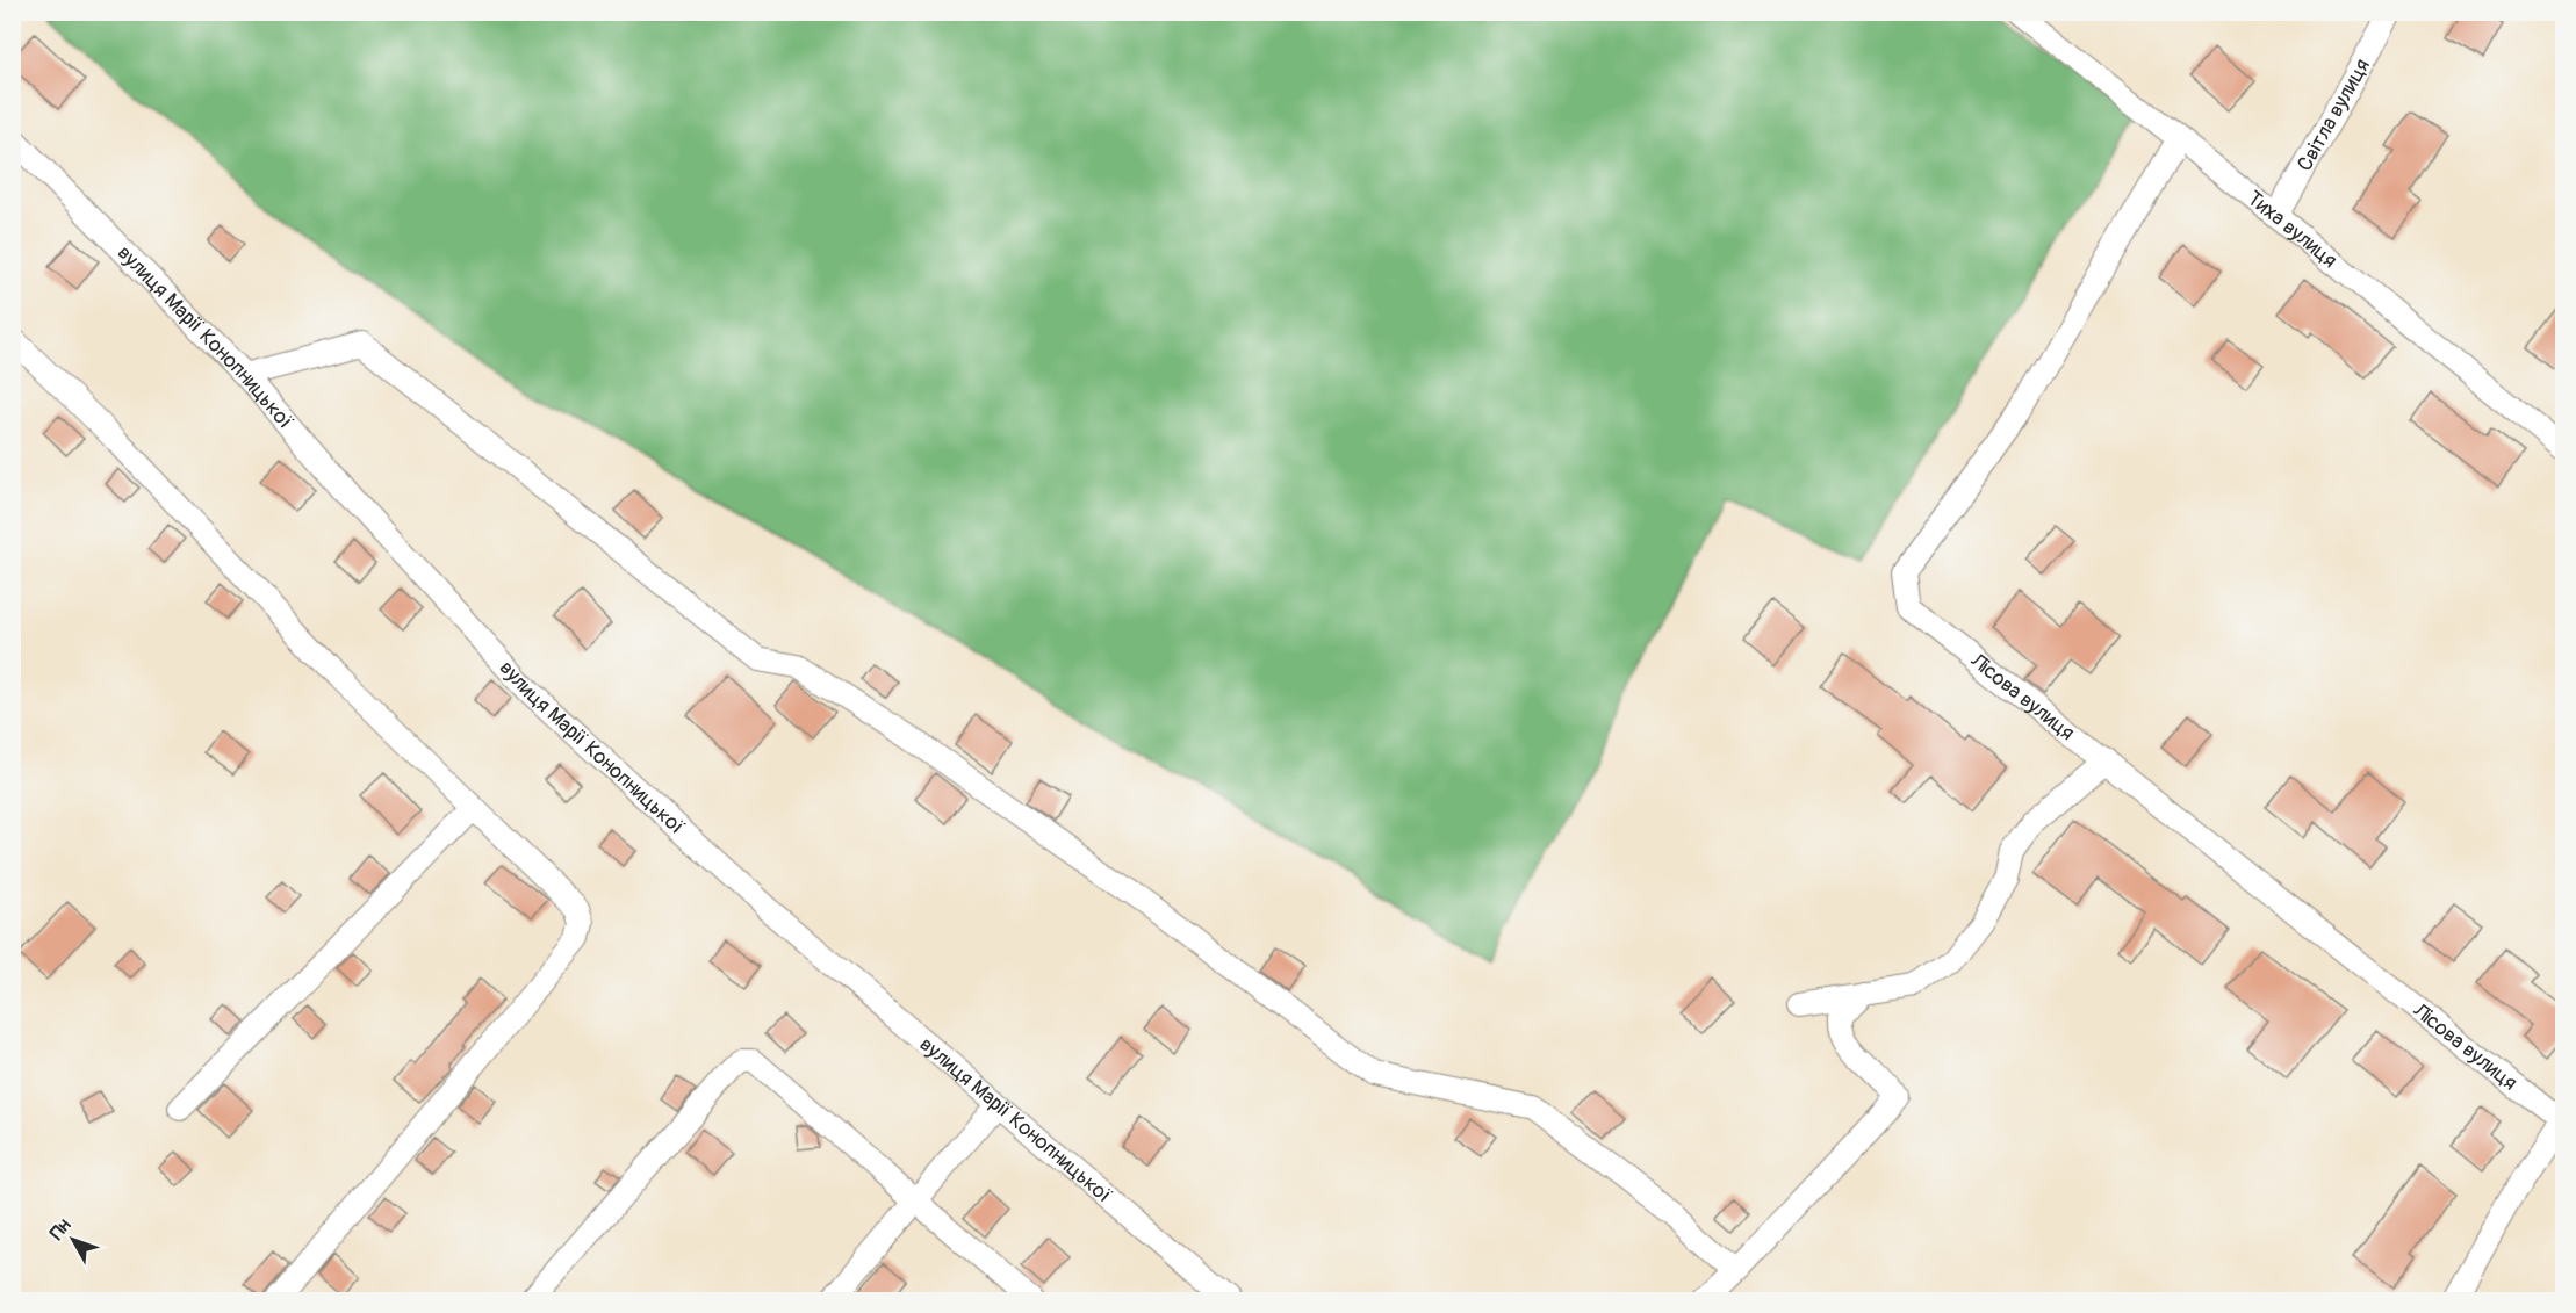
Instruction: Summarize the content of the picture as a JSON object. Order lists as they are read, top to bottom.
{
  "streets": {
    "street": [
      "Світла вулиця",
      "Тиха вулиця",
      "вулиця Марії Конопницької",
      "Лісова вулиця"
    ]
  },
  "crossings": [
    ["Світла вулиця", "Тиха вулиця"],
    ["Тиха вулиця", "Лісова вулиця"]
  ],
  "north": "top left"
}
